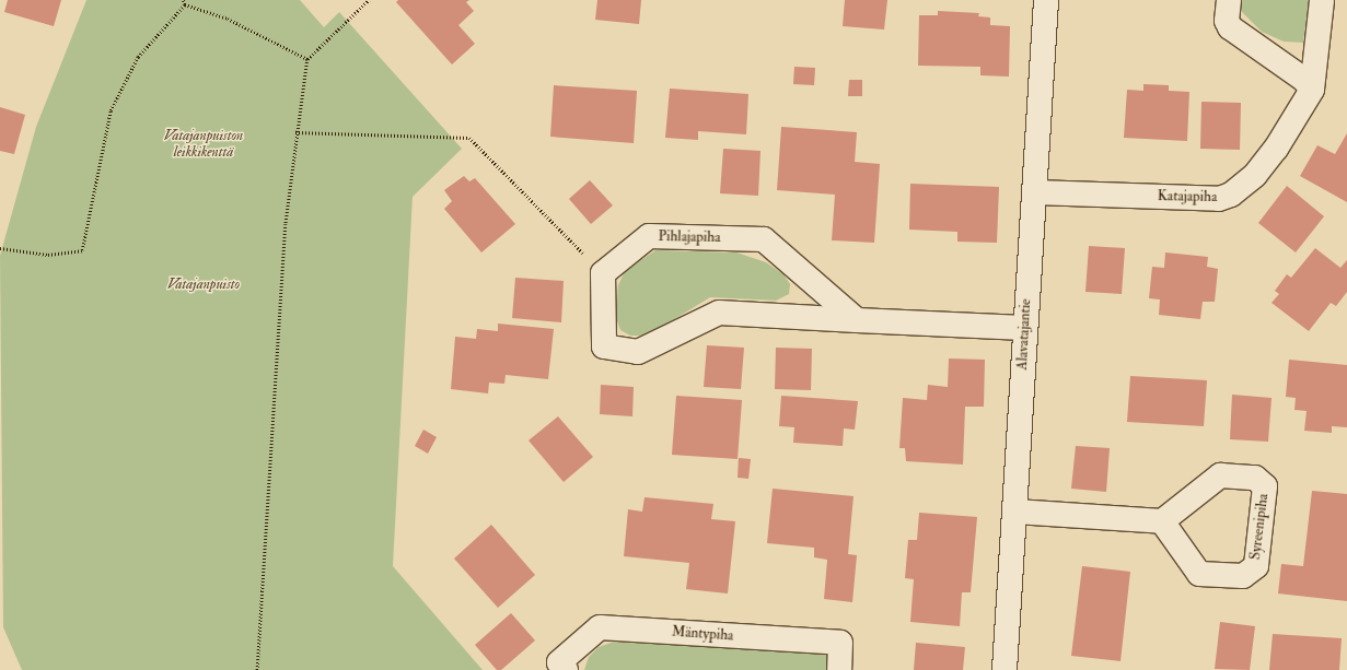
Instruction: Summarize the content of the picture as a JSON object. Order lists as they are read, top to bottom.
{
  "streets": {
    "street": [
      "Katajapiha",
      "Pihlajapiha",
      "Alavatajantie",
      "Syreenipiha",
      "Mäntypiha"
    ]
  },
  "crossings": [
    ["Katajapiha", "Alavatajantie"]
  ],
  "parks": ["Vatajanpuiston leikkikenttä", "Vatajanpuisto"]
}
